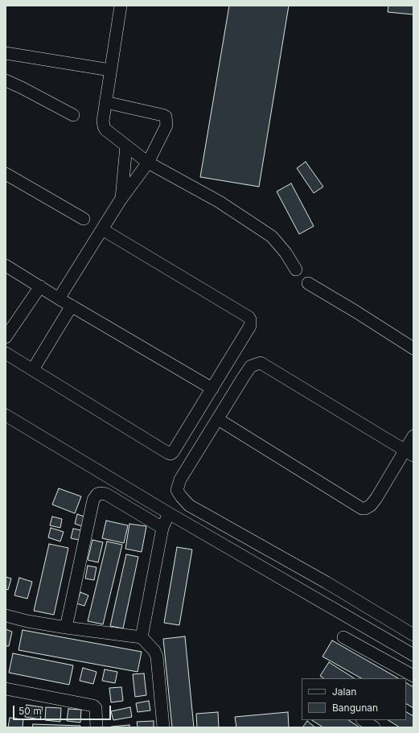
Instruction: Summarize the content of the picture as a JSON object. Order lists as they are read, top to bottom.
{
  "legend": ["Jalan", "Bangunan"],
  "scale_bar": "50 m"
}
